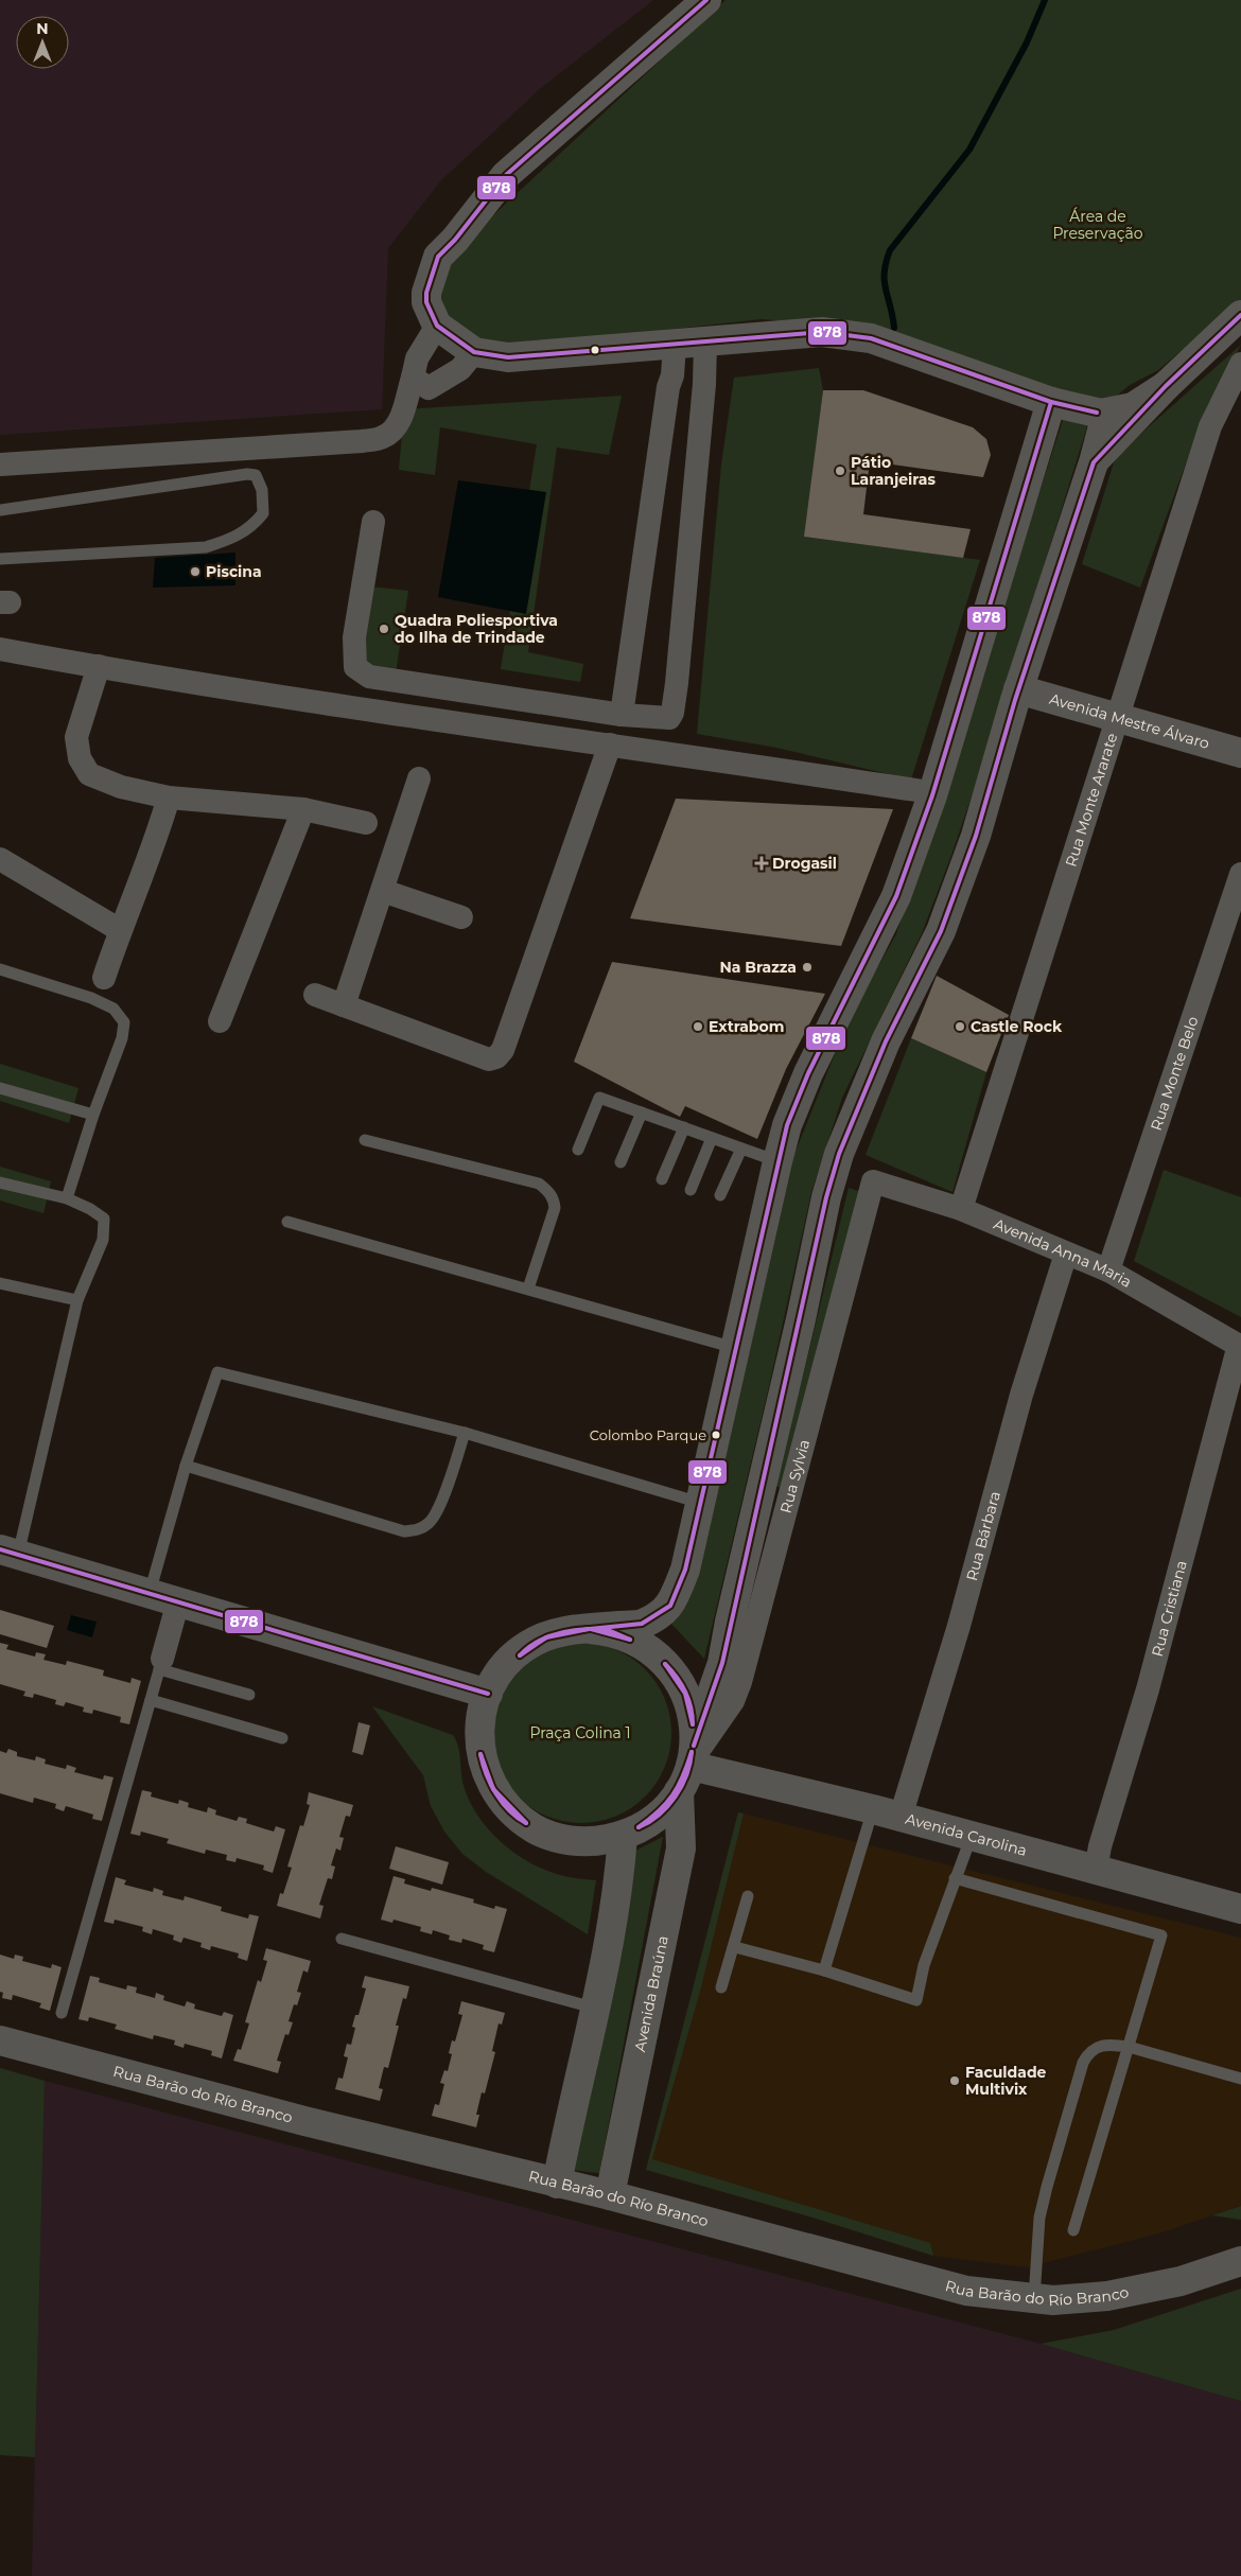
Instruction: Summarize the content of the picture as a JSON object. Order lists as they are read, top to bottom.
{
  "streets": {
    "street": [
      "Avenida Mestre Álvaro",
      "Rua Monte Ararate",
      "Rua Monte Belo",
      "Avenida Anna Maria",
      "Rua Sylvia",
      "Rua Bárbara",
      "Rua Cristiana",
      "Avenida Carolina",
      "Avenida Braúna",
      "Rua Barão do Río Branco"
    ]
  },
  "crossings": [
    ["Avenida Mestre Álvaro", "Rua Monte Ararate"],
    ["Rua Monte Ararate", "Avenida Anna Maria"],
    ["Rua Monte Belo", "Avenida Anna Maria"],
    ["Avenida Anna Maria", "Rua Sylvia"],
    ["Avenida Anna Maria", "Rua Bárbara"],
    ["Avenida Anna Maria", "Rua Cristiana"],
    ["Rua Sylvia", "Avenida Carolina"],
    ["Rua Bárbara", "Avenida Carolina"],
    ["Rua Cristiana", "Avenida Carolina"],
    ["Avenida Braúna", "Rua Barão do Río Branco"]
  ],
  "parks": ["Área de Preservação", "Praça Colina 1"],
  "places": {
    "other": [
      "Pátio Laranjeiras",
      "Piscina",
      "Quadra Poliesportiva do Ilha de Trindade",
      "Na Brazza",
      "Extrabom",
      "Castle Rock",
      "Colombo Parque",
      "Faculdade Multivix"
    ],
    "health": ["Drogasil"]
  },
  "lines": ["transit line 878"],
  "north": "top"
}
